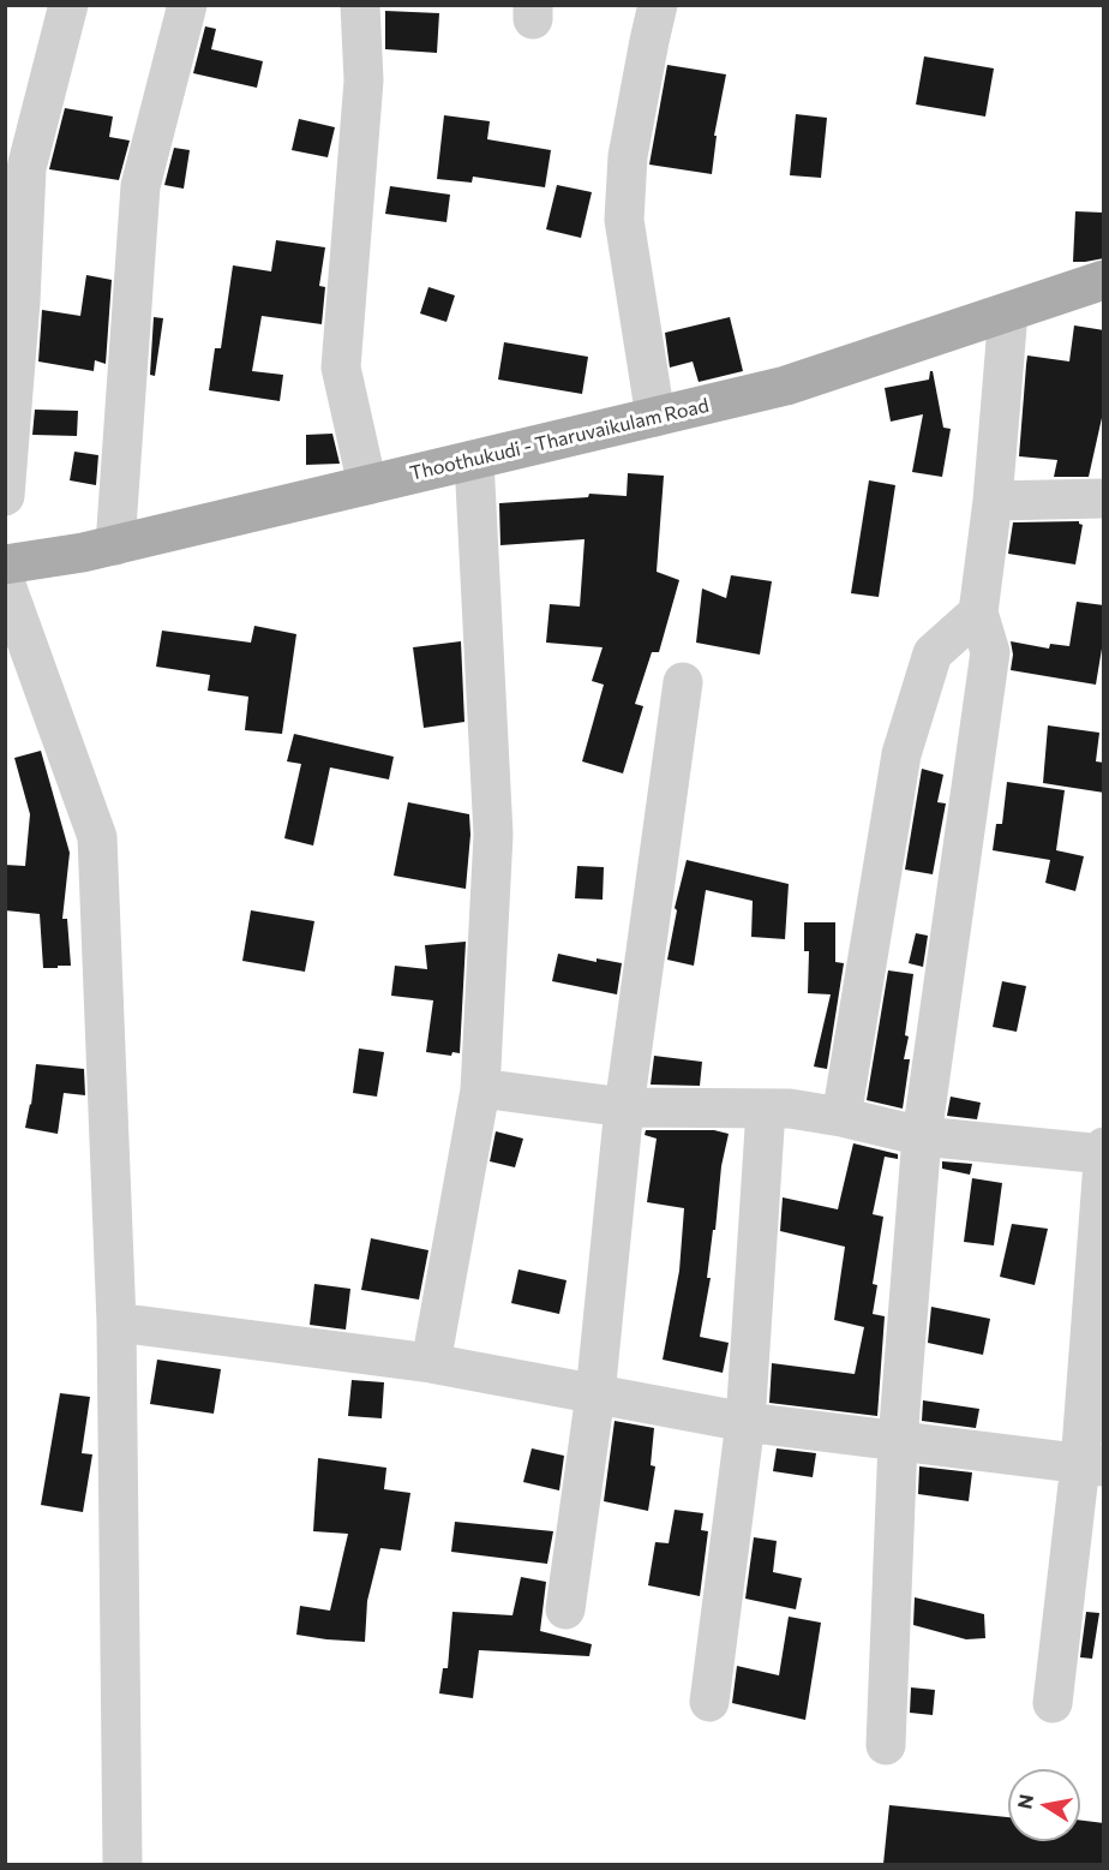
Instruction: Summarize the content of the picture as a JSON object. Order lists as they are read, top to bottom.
{
  "streets": {
    "main road": ["Thoothukudi - Tharuvaikulam Road"]
  },
  "north": "left"
}
